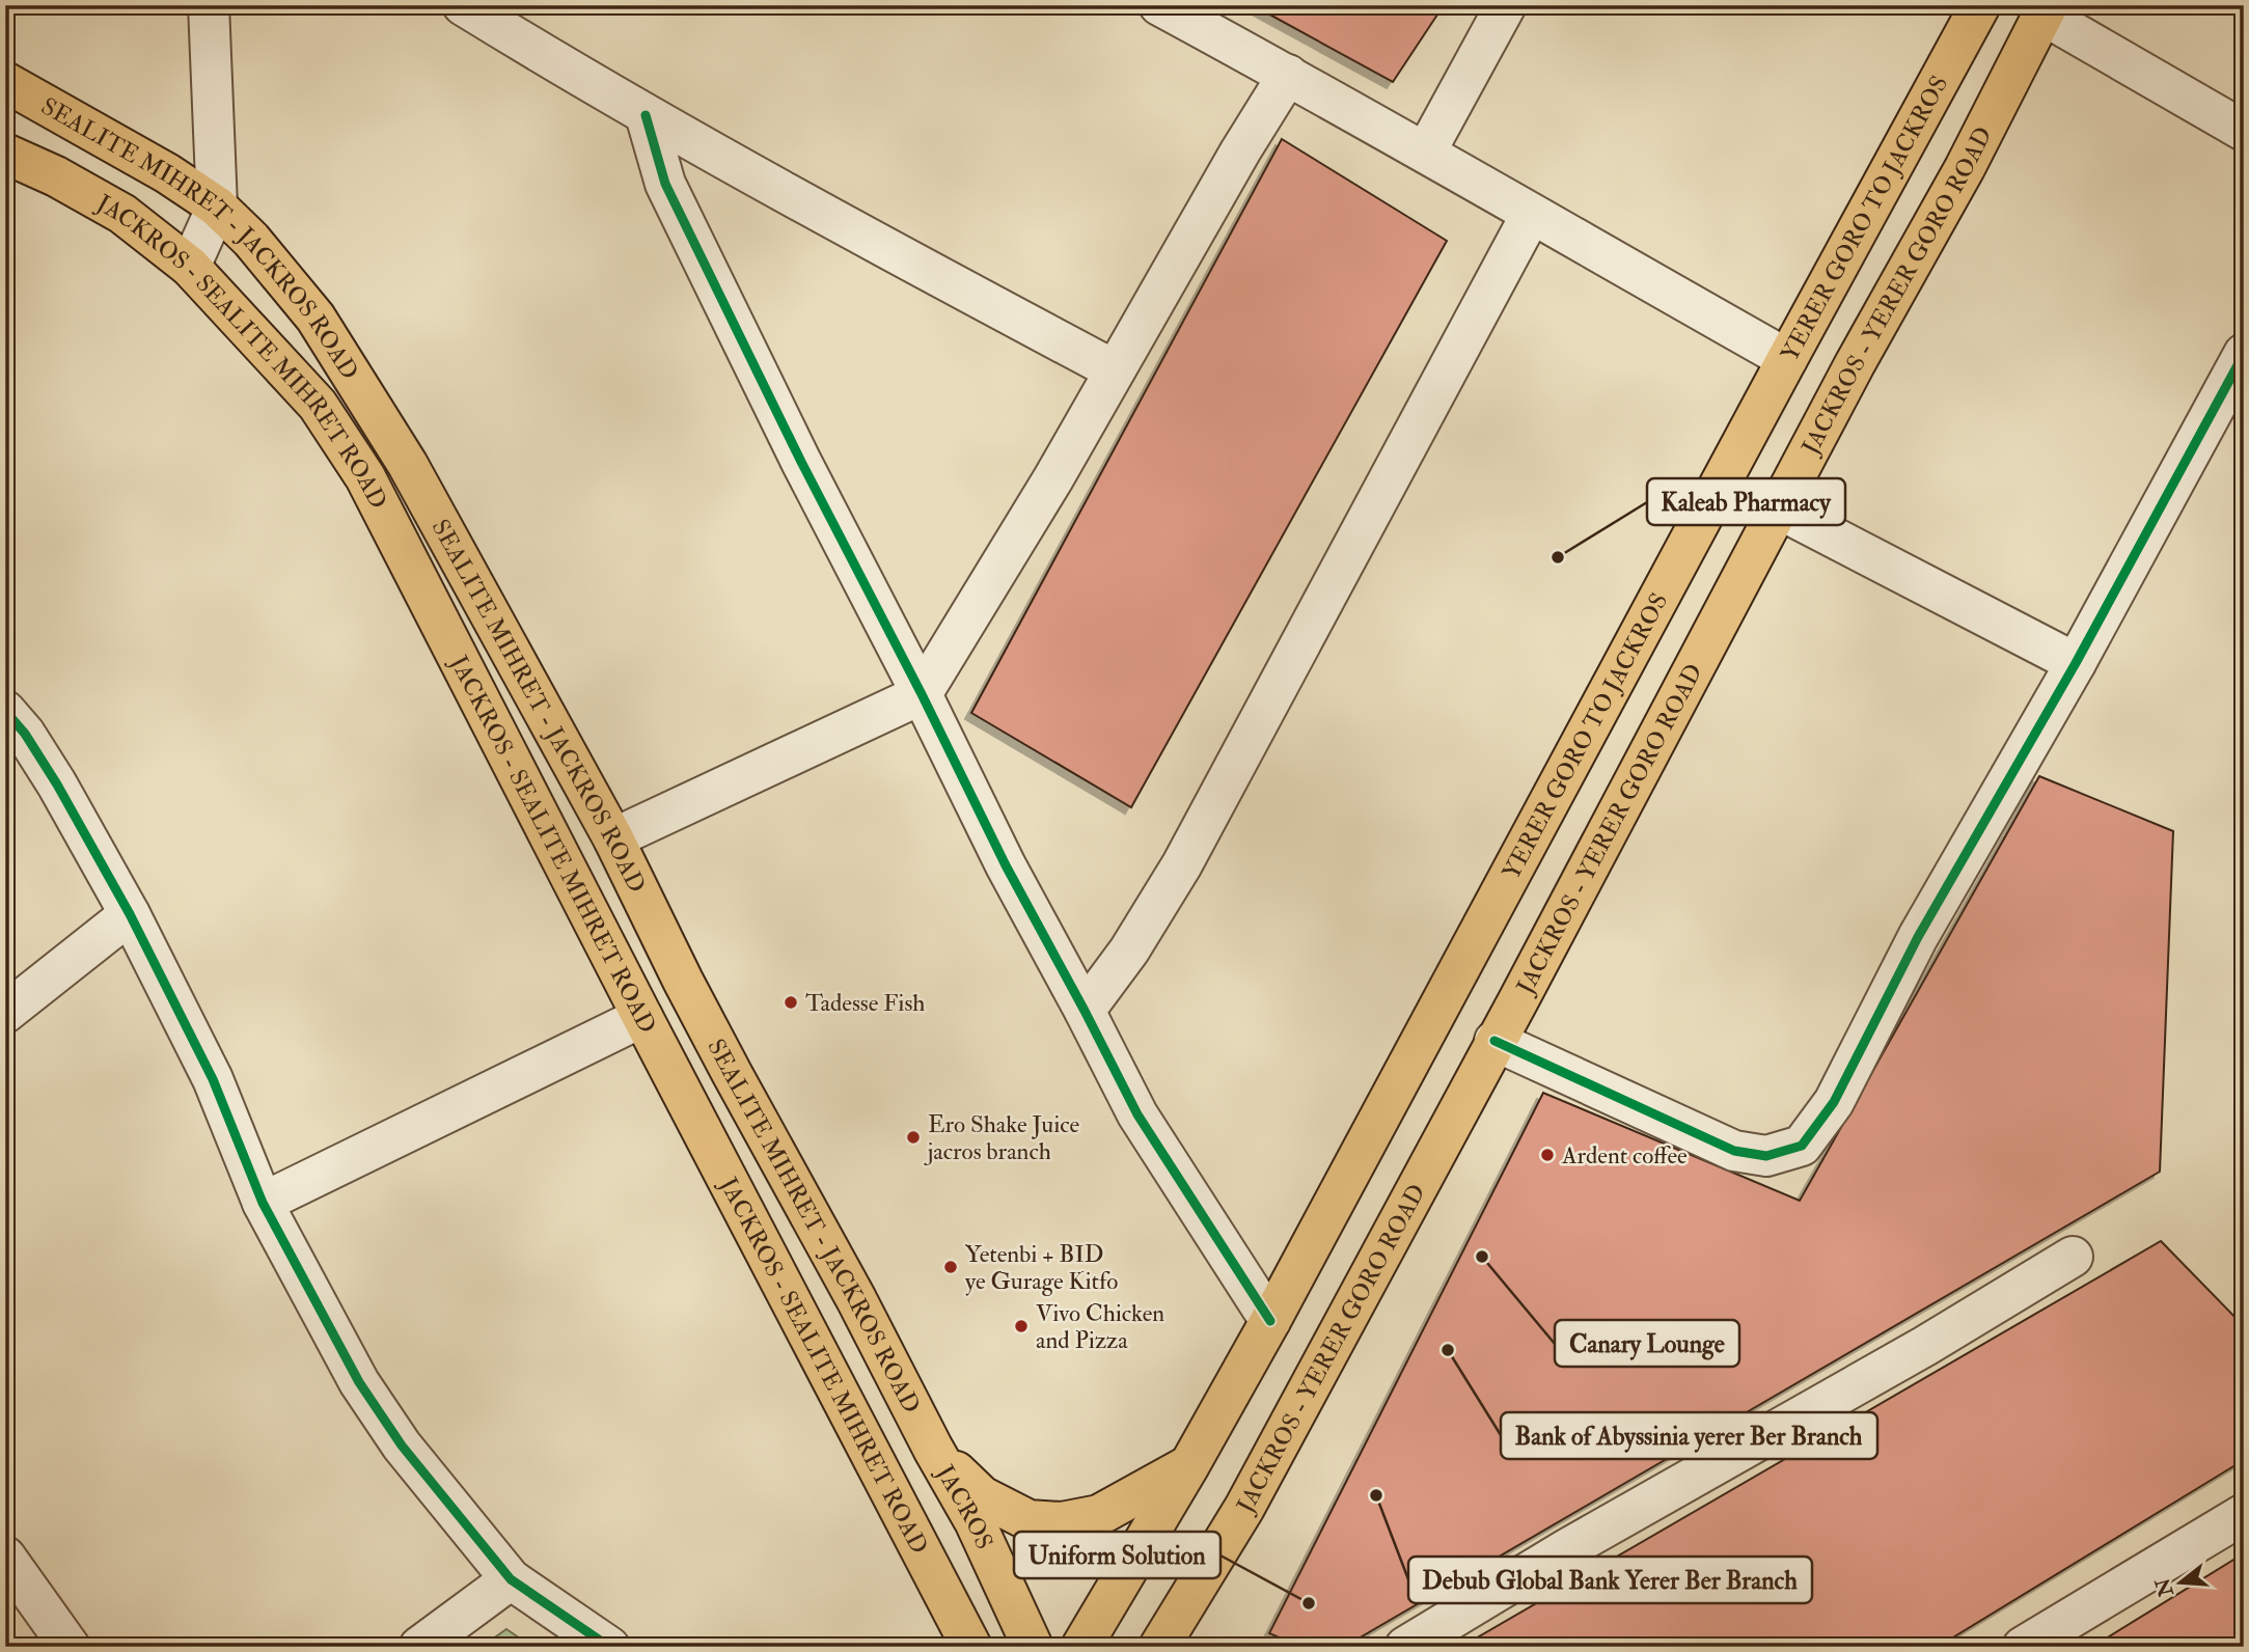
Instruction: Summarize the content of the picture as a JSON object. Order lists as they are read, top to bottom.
{
  "streets": {
    "main road": [
      "YERER GORO TO JACKROS",
      "SEALITE MIHRET - JACKROS ROAD",
      "JACKROS - YERER GORO ROAD",
      "JACKROS - SEALITE MIHRET ROAD",
      "JACROS"
    ]
  },
  "crossings": [
    ["SEALITE MIHRET - JACKROS ROAD", "JACROS"]
  ],
  "places": [
    "Kaleab Pharmacy",
    "Tadesse Fish",
    "Ero Shake Juice jacros branch",
    "Ardent coffee",
    "Canary Lounge",
    "Yetenbi + BID ye Gurage Kitfo",
    "Vivo Chicken and Pizza",
    "Bank of Abyssinia yerer Ber Branch",
    "Debub Global Bank Yerer Ber Branch",
    "Uniform Solution"
  ],
  "north": "left"
}
